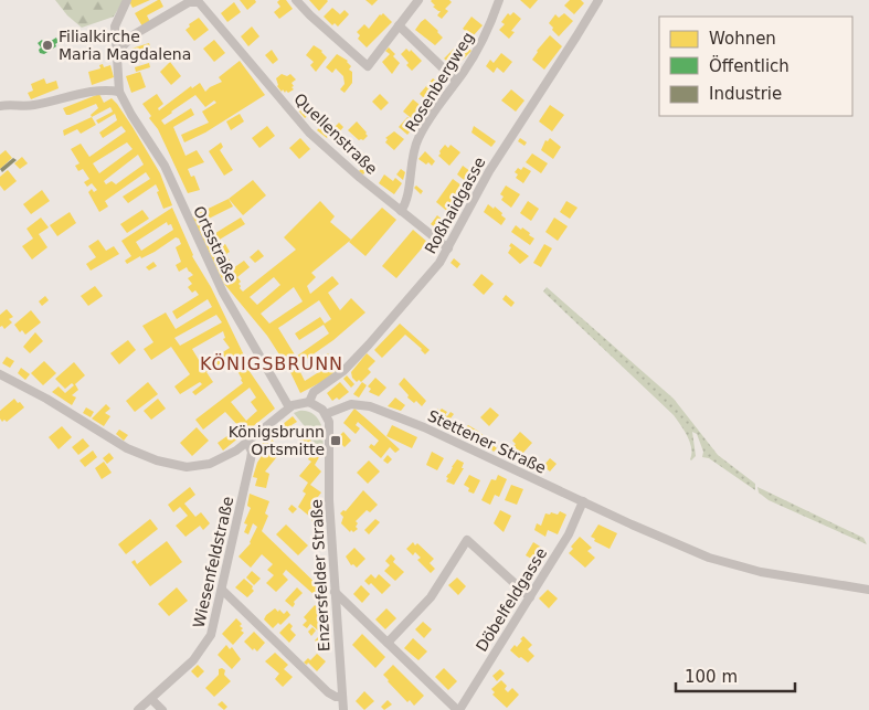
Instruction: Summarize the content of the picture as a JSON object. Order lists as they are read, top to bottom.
{
  "streets": {
    "street": [
      "Rosenbergweg",
      "Quellenstraße",
      "Roßhaidgasse",
      "Ortsstraße",
      "Stettener Straße",
      "Wiesenfeldstraße",
      "Enzersfelder Straße",
      "Döbelfeldgasse"
    ]
  },
  "crossings": [
    ["Rosenbergweg", "Quellenstraße"],
    ["Quellenstraße", "Roßhaidgasse"],
    ["Stettener Straße", "Enzersfelder Straße"],
    ["Stettener Straße", "Döbelfeldgasse"],
    ["Enzersfelder Straße", "Döbelfeldgasse"]
  ],
  "districts": ["KÖNIGSBRUNN"],
  "places": {
    "other": ["Filialkirche Maria Magdalena"],
    "transit": ["Königsbrunn Ortsmitte"]
  },
  "legend": ["Wohnen", "Öffentlich", "Industrie"],
  "scale_bar": "100 m"
}
